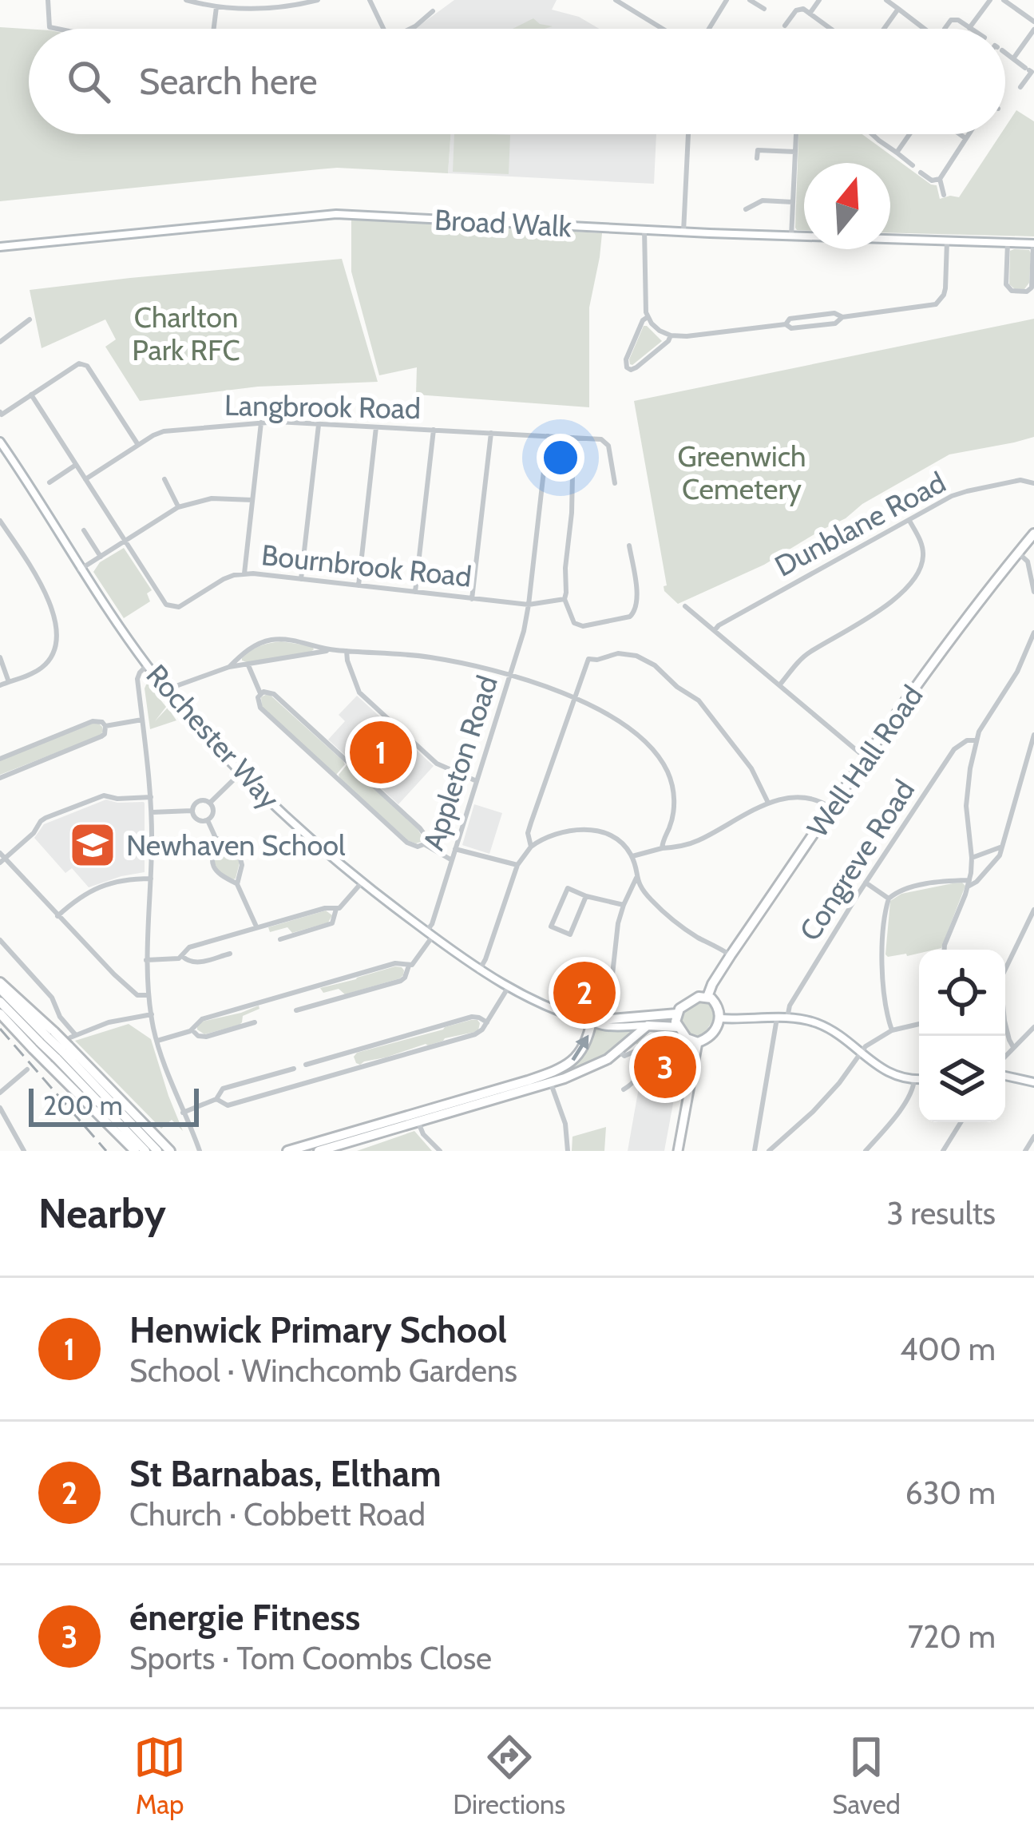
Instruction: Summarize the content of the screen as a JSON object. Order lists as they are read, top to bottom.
{
  "streets": {
    "highway": ["Rochester Way", "Well Hall Road"],
    "street": [
      "Broad Walk",
      "Langbrook Road",
      "Dunblane Road",
      "Bournbrook Road",
      "Appleton Road",
      "Congreve Road"
    ]
  },
  "crossings": [
    ["Langbrook Road", "Appleton Road"],
    ["Bournbrook Road", "Appleton Road"],
    ["Rochester Way", "Well Hall Road"],
    ["Rochester Way", "Appleton Road"]
  ],
  "parks": ["Charlton Park RFC", "Greenwich Cemetery"],
  "places": {
    "school or university": ["Newhaven School"]
  },
  "scale_bar": "200 m",
  "north": "top",
  "page": {
    "search": "Search here",
    "pins": ["1", "2", "3"],
    "scale": "200 m",
    "heading": ["Nearby", "3 results"],
    "list": [
      {
        "mark": "1",
        "name": "Henwick Primary School",
        "note": "School · Winchcomb Gardens",
        "value": "400 m"
      },
      {
        "mark": "2",
        "name": "St Barnabas, Eltham",
        "note": "Church · Cobbett Road",
        "value": "630 m"
      },
      {
        "mark": "3",
        "name": "énergie Fitness",
        "note": "Sports · Tom Coombs Close",
        "value": "720 m"
      }
    ],
    "nav": ["Map", "Directions", "Saved"]
  }
}
